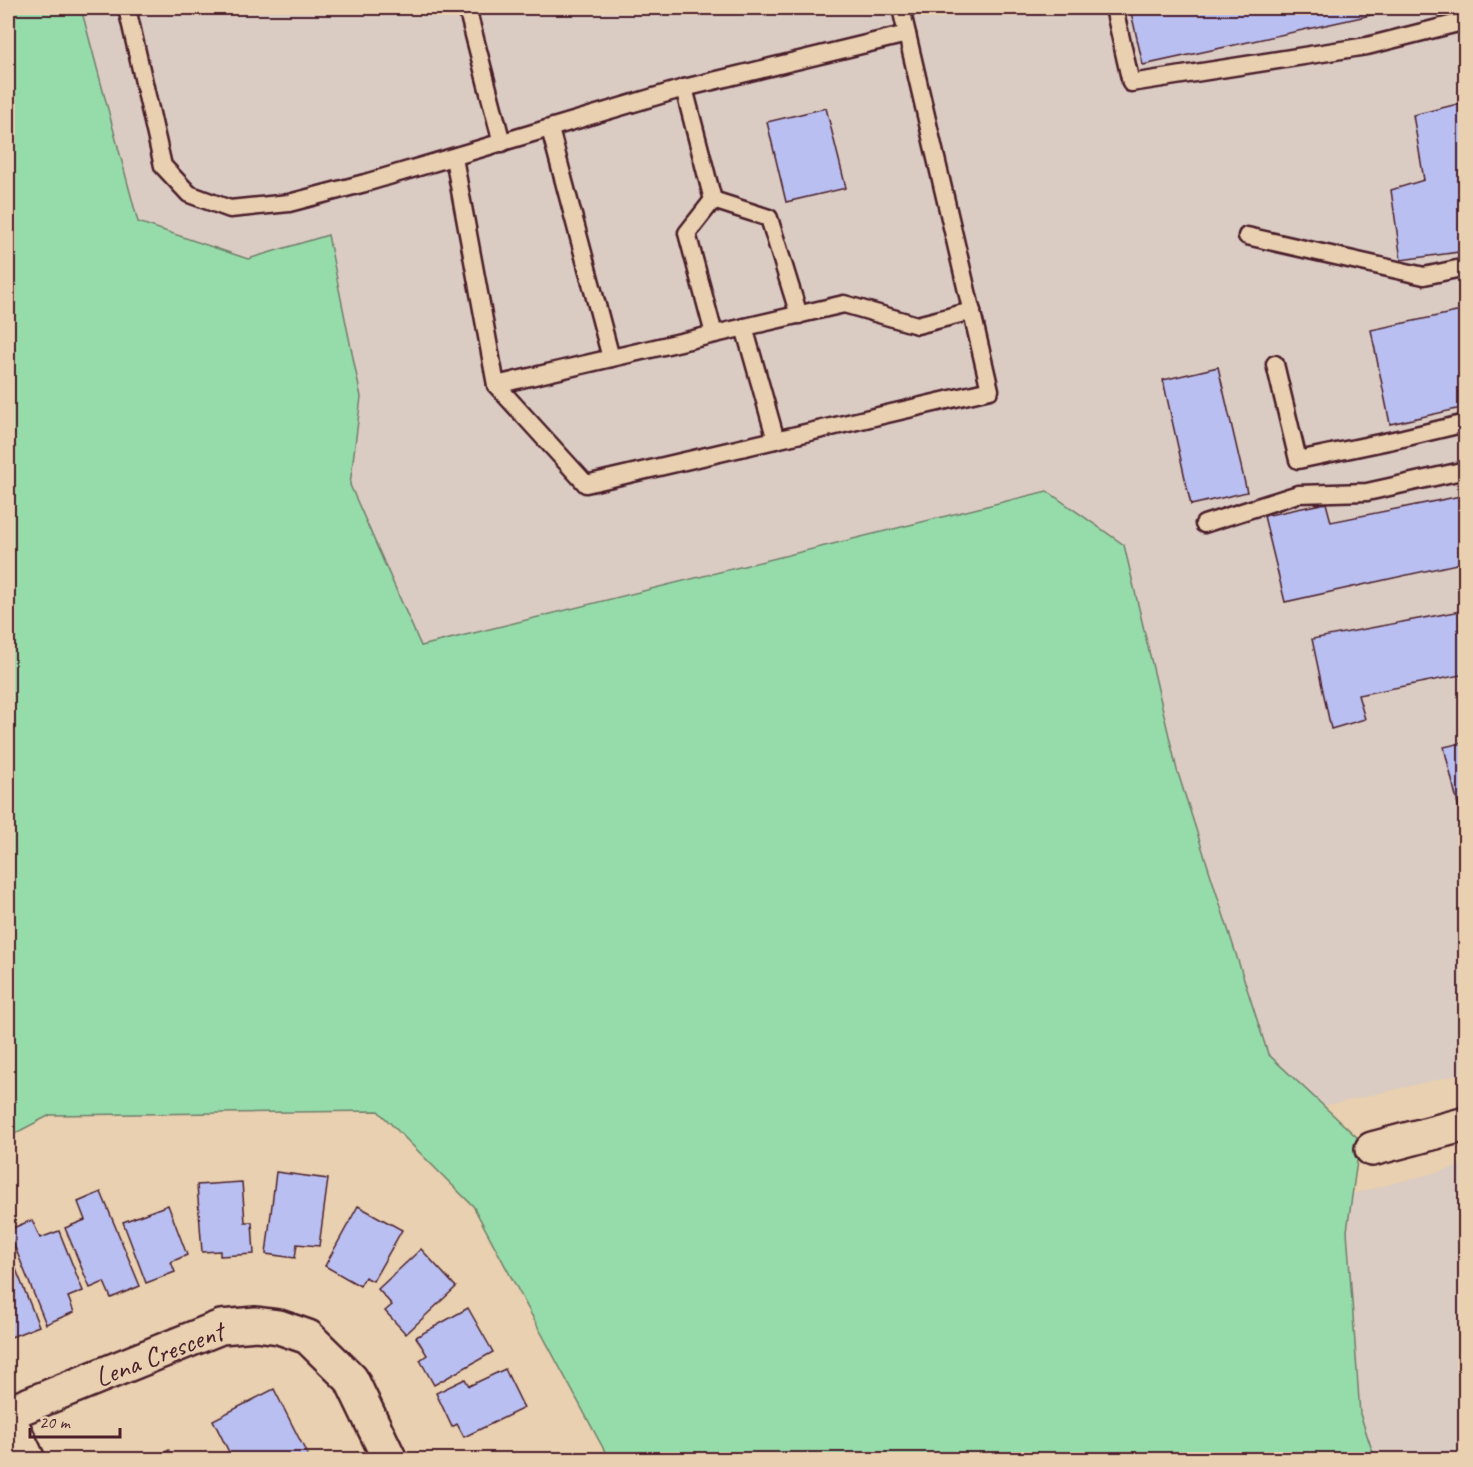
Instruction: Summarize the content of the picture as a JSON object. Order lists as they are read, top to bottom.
{
  "streets": {
    "street": ["Lena Crescent"]
  },
  "scale_bar": "20 m"
}
